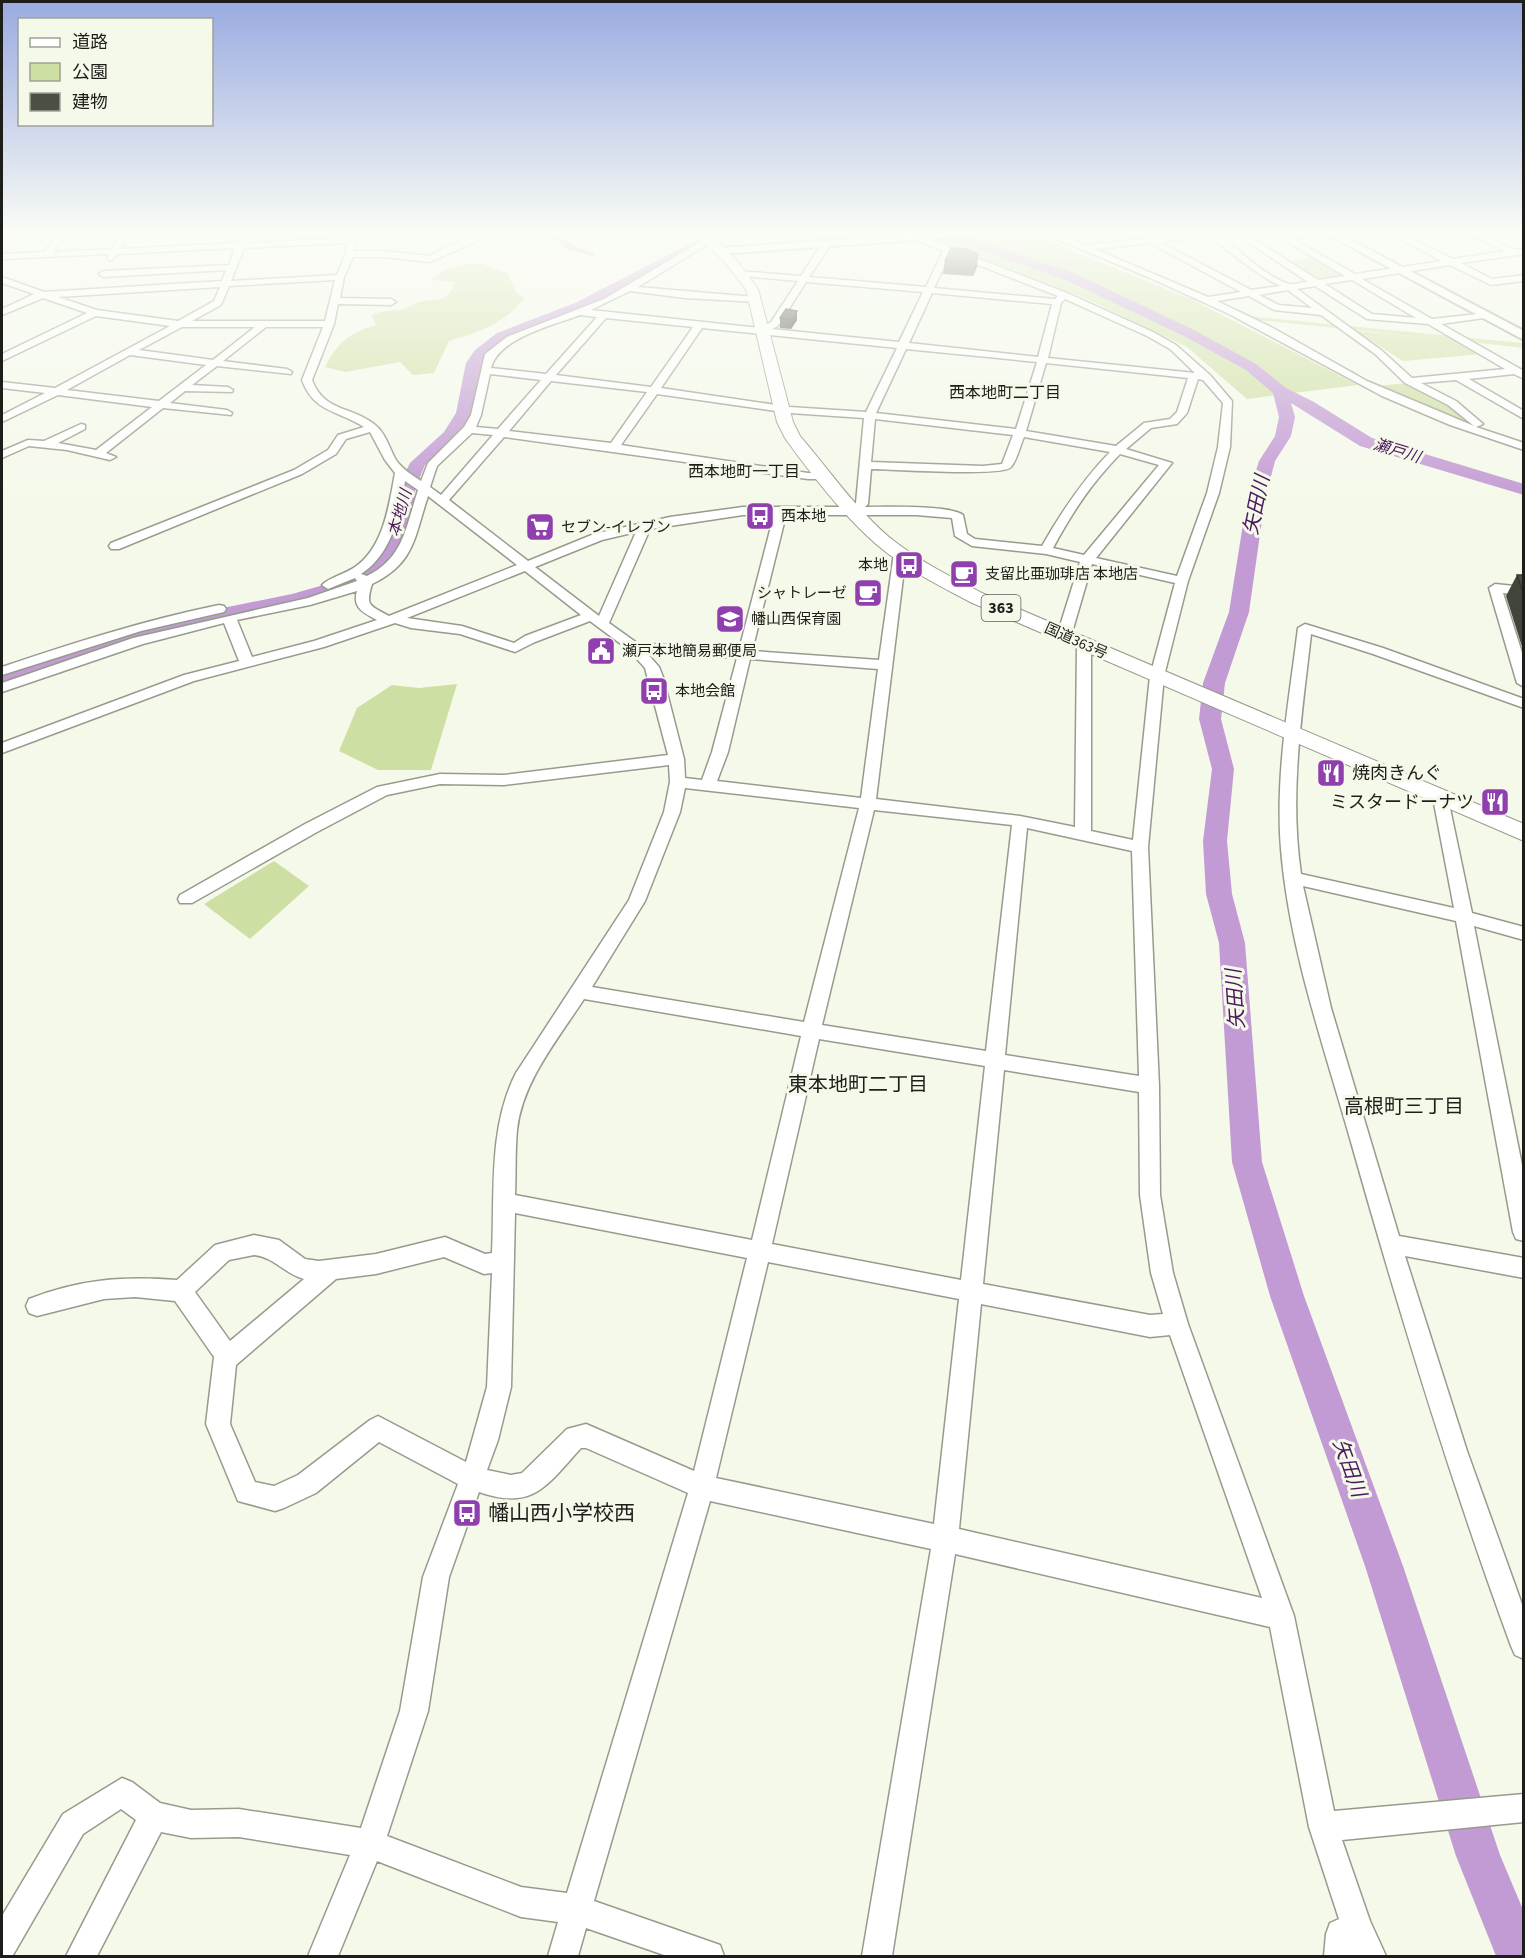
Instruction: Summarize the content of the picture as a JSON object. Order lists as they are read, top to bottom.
{
  "streets": {
    "highway": ["363", "国道363号"]
  },
  "districts": [
    "西本地町二丁目",
    "西本地町一丁目",
    "東本地町二丁目",
    "高根町三丁目"
  ],
  "water": ["瀬戸川", "矢田川", "本地川"],
  "places": {
    "bus stop": [
      "西本地",
      "本地",
      "本地会館",
      "幡山西小学校西"
    ],
    "supermarket": ["セブン-イレブン"],
    "cafe": ["支留比亜珈琲店 本地店", "シャトレーゼ"],
    "school or university": ["幡山西保育園"],
    "public building": ["瀬戸本地簡易郵便局"],
    "restaurant": ["焼肉きんぐ", "ミスタードーナツ"]
  },
  "legend": ["道路", "公園", "建物"]
}
